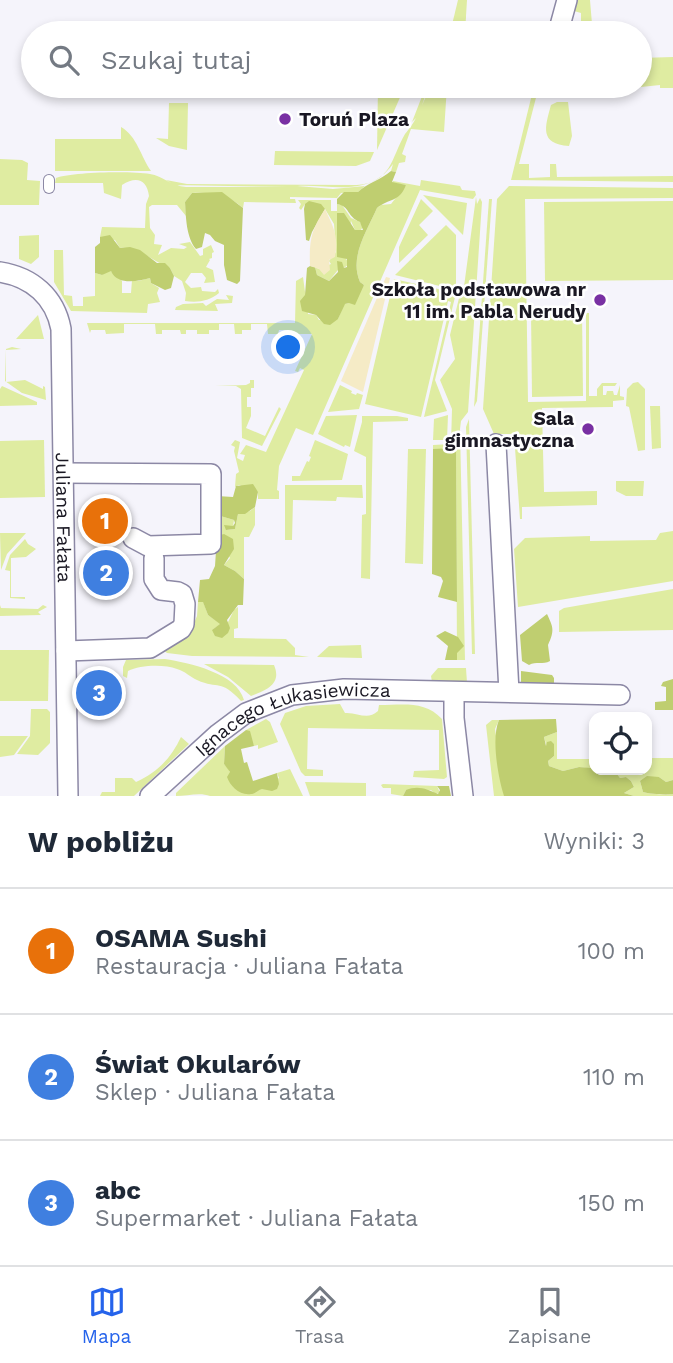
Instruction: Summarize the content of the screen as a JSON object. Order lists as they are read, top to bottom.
{
  "streets": {
    "street": ["Juliana Fałata", "Ignacego Łukasiewicza"]
  },
  "places": ["Toruń Plaza", "Szkoła podstawowa nr 11 im. Pabla Nerudy", "Sala gimnastyczna"],
  "page": {
    "search": "Szukaj tutaj",
    "pins": ["1", "2", "3"],
    "heading": ["W pobliżu", "Wyniki: 3"],
    "list": [
      {
        "mark": "1",
        "name": "OSAMA Sushi",
        "note": "Restauracja · Juliana Fałata",
        "value": "100 m"
      },
      {
        "mark": "2",
        "name": "Świat Okularów",
        "note": "Sklep · Juliana Fałata",
        "value": "110 m"
      },
      {
        "mark": "3",
        "name": "abc",
        "note": "Supermarket · Juliana Fałata",
        "value": "150 m"
      }
    ],
    "nav": ["Mapa", "Trasa", "Zapisane"]
  }
}
